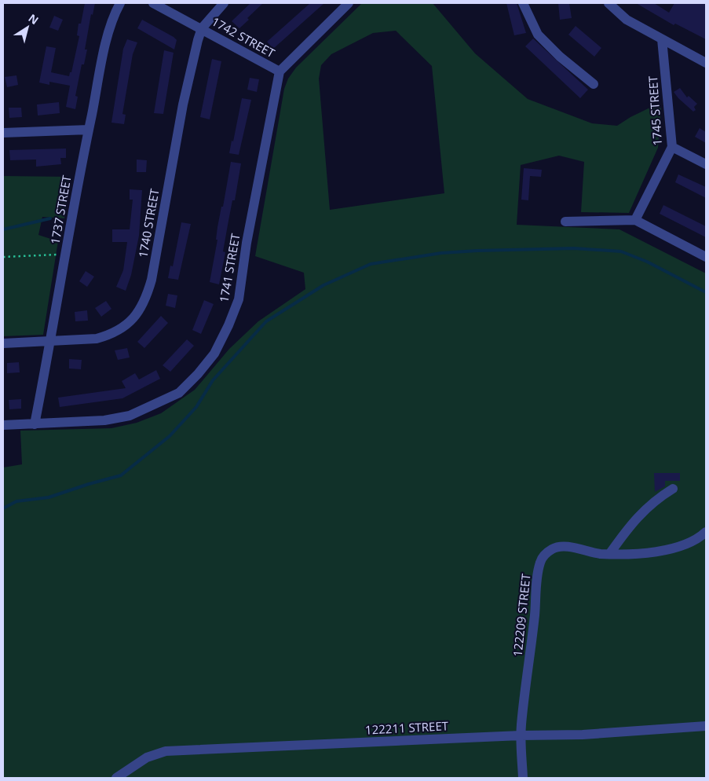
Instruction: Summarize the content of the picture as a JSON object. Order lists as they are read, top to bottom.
{
  "streets": {
    "street": [
      "1742 STREET",
      "1745 STREET",
      "1737 STREET",
      "1740 STREET",
      "1741 STREET",
      "122209 STREET",
      "122211 STREET"
    ]
  },
  "crossings": [
    ["1742 STREET", "1740 STREET"],
    ["1742 STREET", "1741 STREET"],
    ["1737 STREET", "1740 STREET"],
    ["1737 STREET", "1741 STREET"],
    ["122209 STREET", "122211 STREET"]
  ],
  "north": "top right"
}
